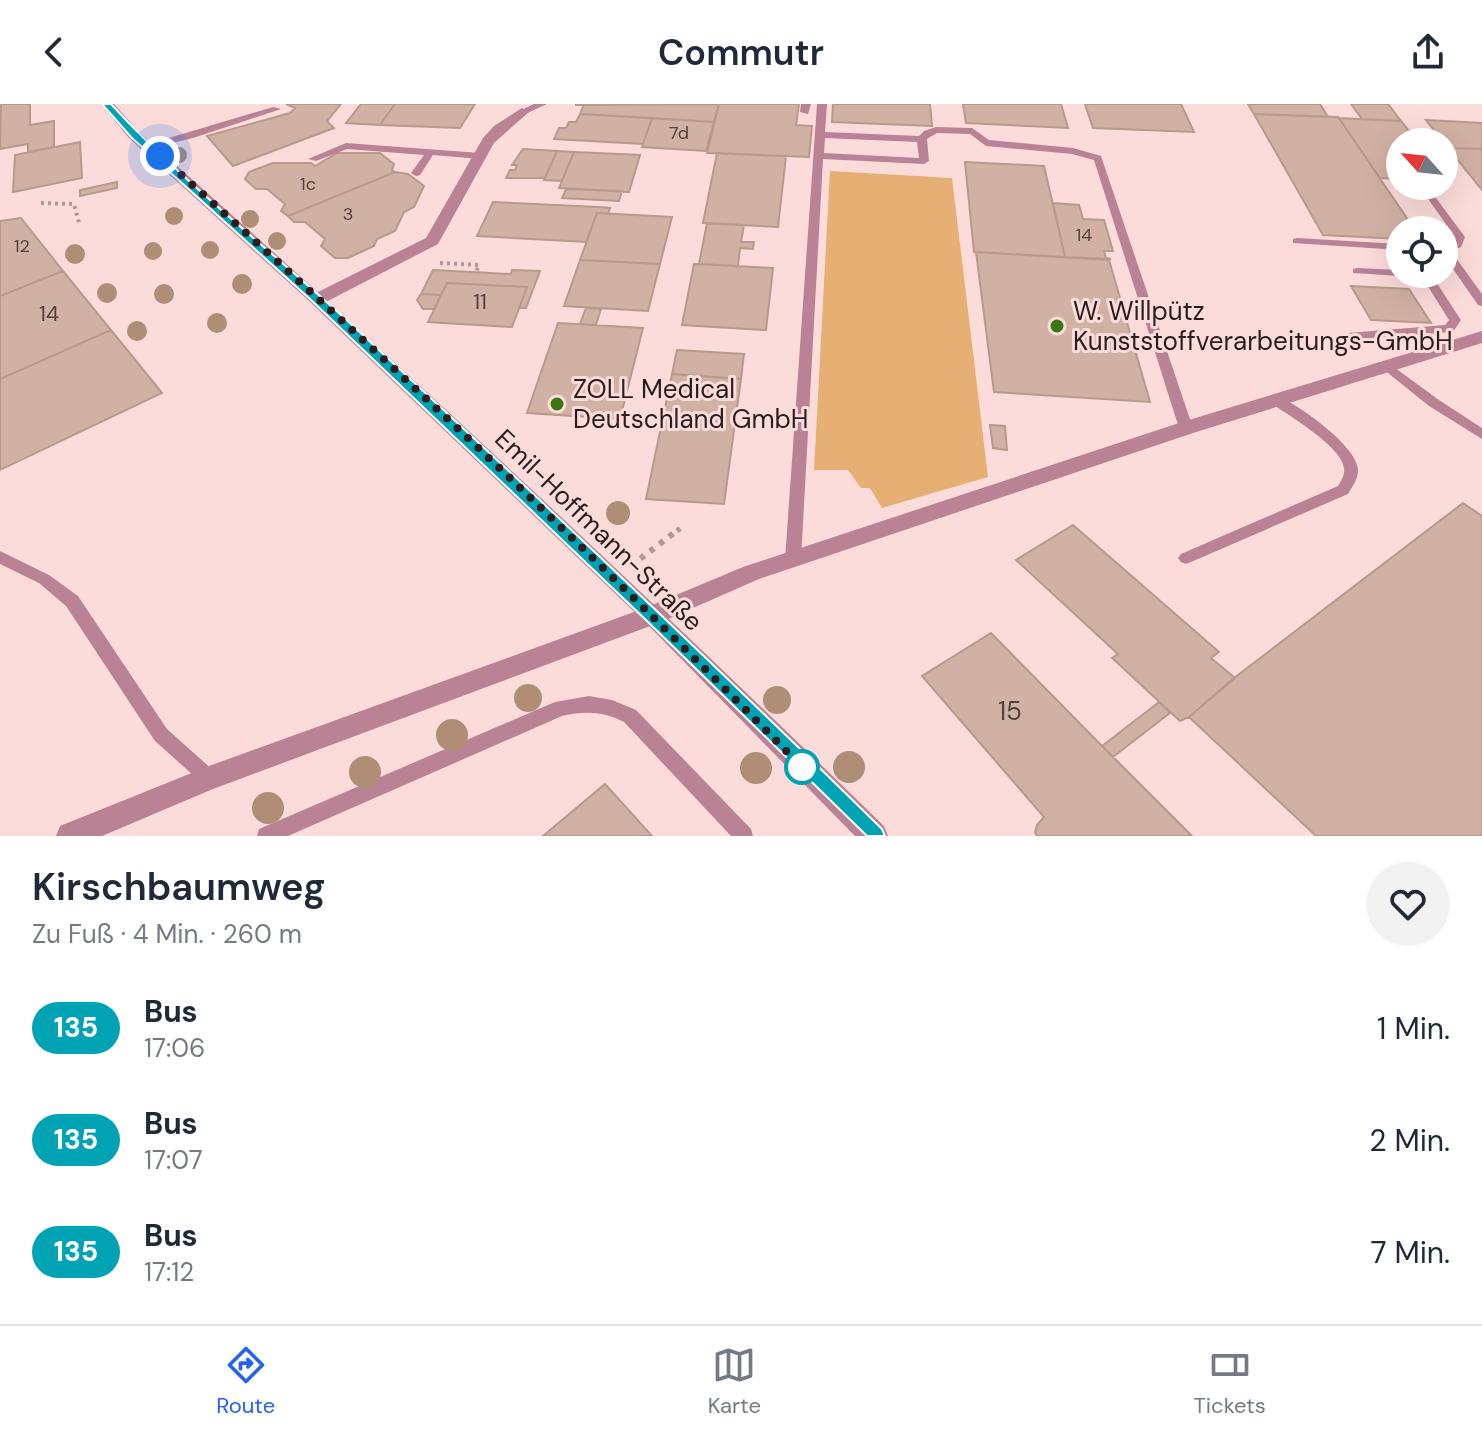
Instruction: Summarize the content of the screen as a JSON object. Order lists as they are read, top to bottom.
{
  "streets": {
    "street": ["Emil-Hoffmann-Straße"]
  },
  "places": ["W. Willpütz Kunststoffverarbeitungs-GmbH", "ZOLL Medical Deutschland GmbH"],
  "lines": ["bus line 135"],
  "house_numbers": [
    "7d",
    "1c",
    "3",
    "14",
    "12",
    "11",
    "14",
    "15"
  ],
  "north": "top left",
  "page": {
    "header": "Commutr",
    "heading": ["Kirschbaumweg", "Zu Fuß · 4 Min. · 260 m"],
    "list": [
      {
        "mark": "135",
        "name": "Bus",
        "note": "17:06",
        "value": "1 Min."
      },
      {
        "mark": "135",
        "name": "Bus",
        "note": "17:07",
        "value": "2 Min."
      },
      {
        "mark": "135",
        "name": "Bus",
        "note": "17:12",
        "value": "7 Min."
      }
    ],
    "tabs": ["Route", "Karte", "Tickets"]
  }
}
